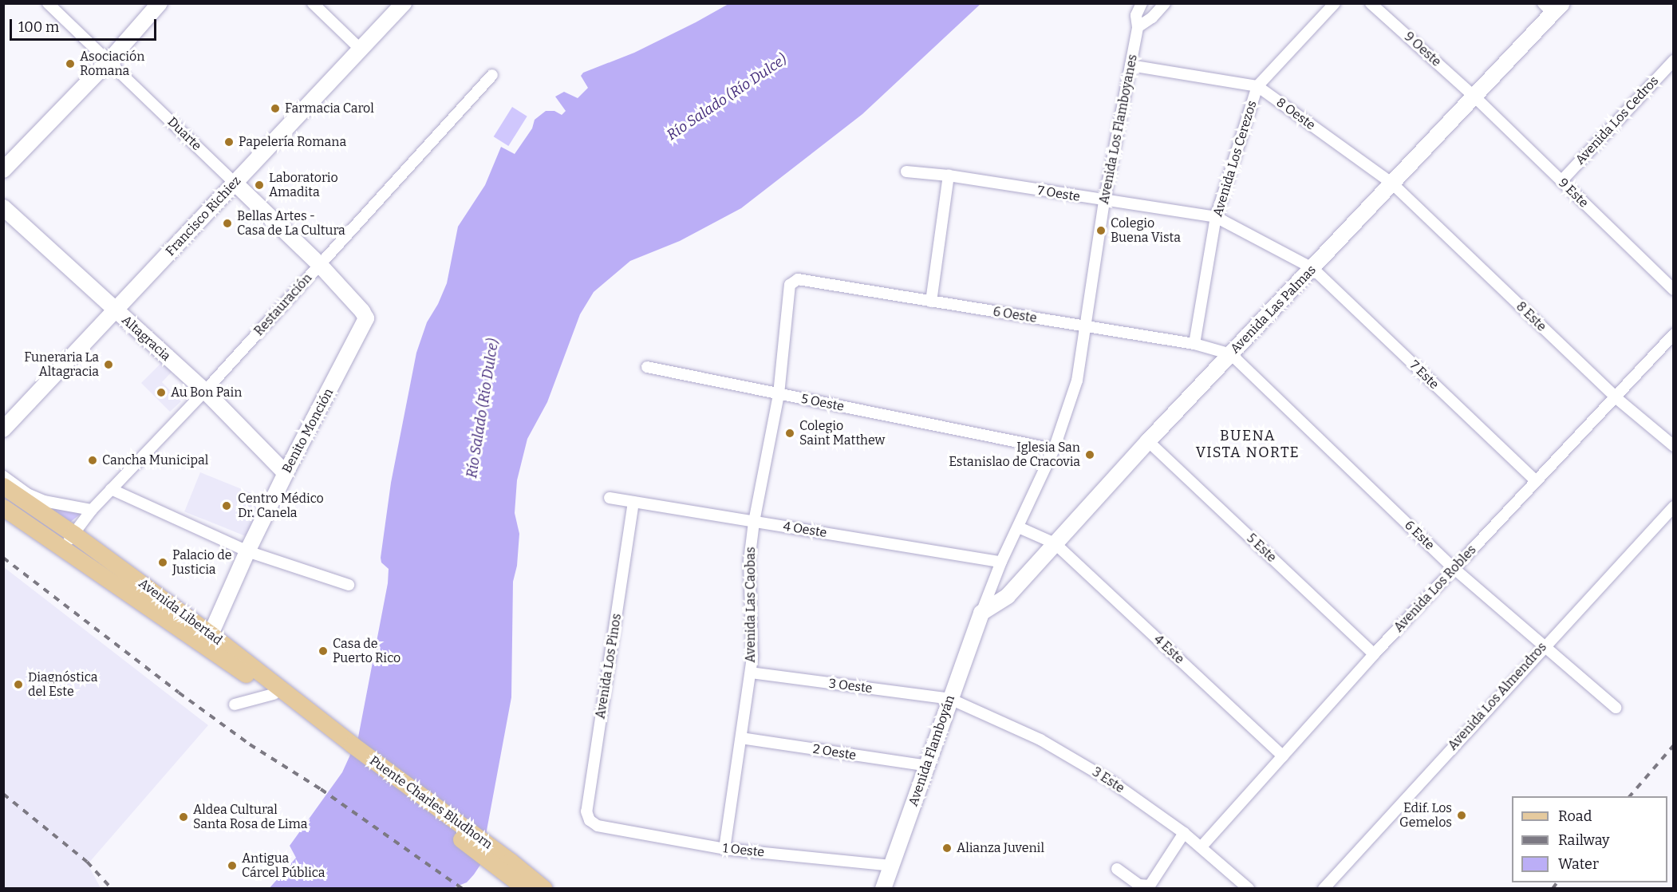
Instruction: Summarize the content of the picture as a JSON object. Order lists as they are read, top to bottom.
{
  "streets": {
    "main road": ["Avenida Libertad", "Puente Charles Bludhorn"],
    "street": [
      "9 Oeste",
      "8 Oeste",
      "Avenida Los Cedros",
      "Avenida Los Flamboyanes",
      "Duarte",
      "Avenida Los Cerezos",
      "9 Este",
      "7 Oeste",
      "Francisco Richiez",
      "Restauración",
      "Avenida Las Palmas",
      "6 Oeste",
      "8 Este",
      "Altagracia",
      "7 Este",
      "5 Oeste",
      "Benito Monción",
      "4 Oeste",
      "6 Este",
      "5 Este",
      "Avenida Los Robles",
      "Avenida Las Caobas",
      "4 Este",
      "Avenida Los Pinos",
      "3 Oeste",
      "Avenida Los Almendros",
      "Avenida Flamboyán",
      "2 Oeste",
      "3 Este",
      "1 Oeste"
    ]
  },
  "crossings": [
    ["9 Oeste", "9 Este"],
    ["9 Oeste", "Avenida Las Palmas"],
    ["8 Oeste", "Avenida Los Flamboyanes"],
    ["8 Oeste", "Avenida Los Cerezos"],
    ["8 Oeste", "Avenida Las Palmas"],
    ["8 Oeste", "8 Este"],
    ["Avenida Los Cedros", "9 Este"],
    ["Avenida Los Flamboyanes", "7 Oeste"],
    ["Avenida Los Flamboyanes", "Avenida Las Palmas"],
    ["Avenida Los Flamboyanes", "6 Oeste"],
    ["Avenida Los Flamboyanes", "5 Oeste"],
    ["Avenida Los Flamboyanes", "4 Oeste"],
    ["Avenida Los Flamboyanes", "4 Este"],
    ["Avenida Los Flamboyanes", "Avenida Flamboyán"],
    ["Duarte", "Francisco Richiez"],
    ["Duarte", "Restauración"],
    ["Duarte", "Benito Monción"],
    ["Avenida Los Cerezos", "7 Oeste"],
    ["Avenida Los Cerezos", "6 Oeste"],
    ["9 Este", "Avenida Las Palmas"],
    ["7 Oeste", "Avenida Las Palmas"],
    ["7 Oeste", "7 Este"],
    ["Francisco Richiez", "Altagracia"],
    ["Restauración", "Altagracia"],
    ["Restauración", "Avenida Libertad"],
    ["Avenida Las Palmas", "6 Oeste"],
    ["Avenida Las Palmas", "8 Este"],
    ["Avenida Las Palmas", "7 Este"],
    ["Avenida Las Palmas", "6 Este"],
    ["Avenida Las Palmas", "5 Este"],
    ["Avenida Las Palmas", "4 Este"],
    ["Avenida Las Palmas", "Avenida Flamboyán"],
    ["6 Oeste", "6 Este"],
    ["6 Oeste", "Avenida Las Caobas"],
    ["8 Este", "Avenida Los Robles"],
    ["Altagracia", "Benito Monción"],
    ["7 Este", "Avenida Los Robles"],
    ["5 Oeste", "Avenida Las Caobas"],
    ["Benito Monción", "Avenida Libertad"],
    ["4 Oeste", "Avenida Las Caobas"],
    ["4 Oeste", "Avenida Los Pinos"],
    ["6 Este", "Avenida Los Robles"],
    ["6 Este", "Avenida Los Almendros"],
    ["5 Este", "Avenida Los Robles"],
    ["Avenida Los Robles", "4 Este"],
    ["Avenida Los Robles", "3 Este"],
    ["Avenida Las Caobas", "3 Oeste"],
    ["Avenida Las Caobas", "2 Oeste"],
    ["Avenida Las Caobas", "1 Oeste"],
    ["Avenida Libertad", "Puente Charles Bludhorn"],
    ["Avenida Los Pinos", "1 Oeste"],
    ["3 Oeste", "Avenida Flamboyán"],
    ["3 Oeste", "3 Este"],
    ["Avenida Flamboyán", "2 Oeste"],
    ["Avenida Flamboyán", "3 Este"],
    ["Avenida Flamboyán", "1 Oeste"]
  ],
  "districts": ["BUENA VISTA NORTE"],
  "water": ["Río Salado (Río Dulce)"],
  "places": [
    "Asociación Romana",
    "Farmacia Carol",
    "Papelería Romana",
    "Laboratorio Amadita",
    "Bellas Artes - Casa de La Cultura",
    "Colegio Buena Vista",
    "Funeraria La Altagracia",
    "Au Bon Pain",
    "Colegio Saint Matthew",
    "Iglesia San Estanislao de Cracovia",
    "Cancha Municipal",
    "Centro Médico Dr. Canela",
    "Palacio de Justicia",
    "Casa de Puerto Rico",
    "Diagnóstica del Este",
    "Edif. Los Gemelos",
    "Aldea Cultural Santa Rosa de Lima",
    "Alianza Juvenil",
    "Antigua Cárcel Pública"
  ],
  "legend": ["Road", "Railway", "Water"],
  "scale_bar": "100 m"
}
